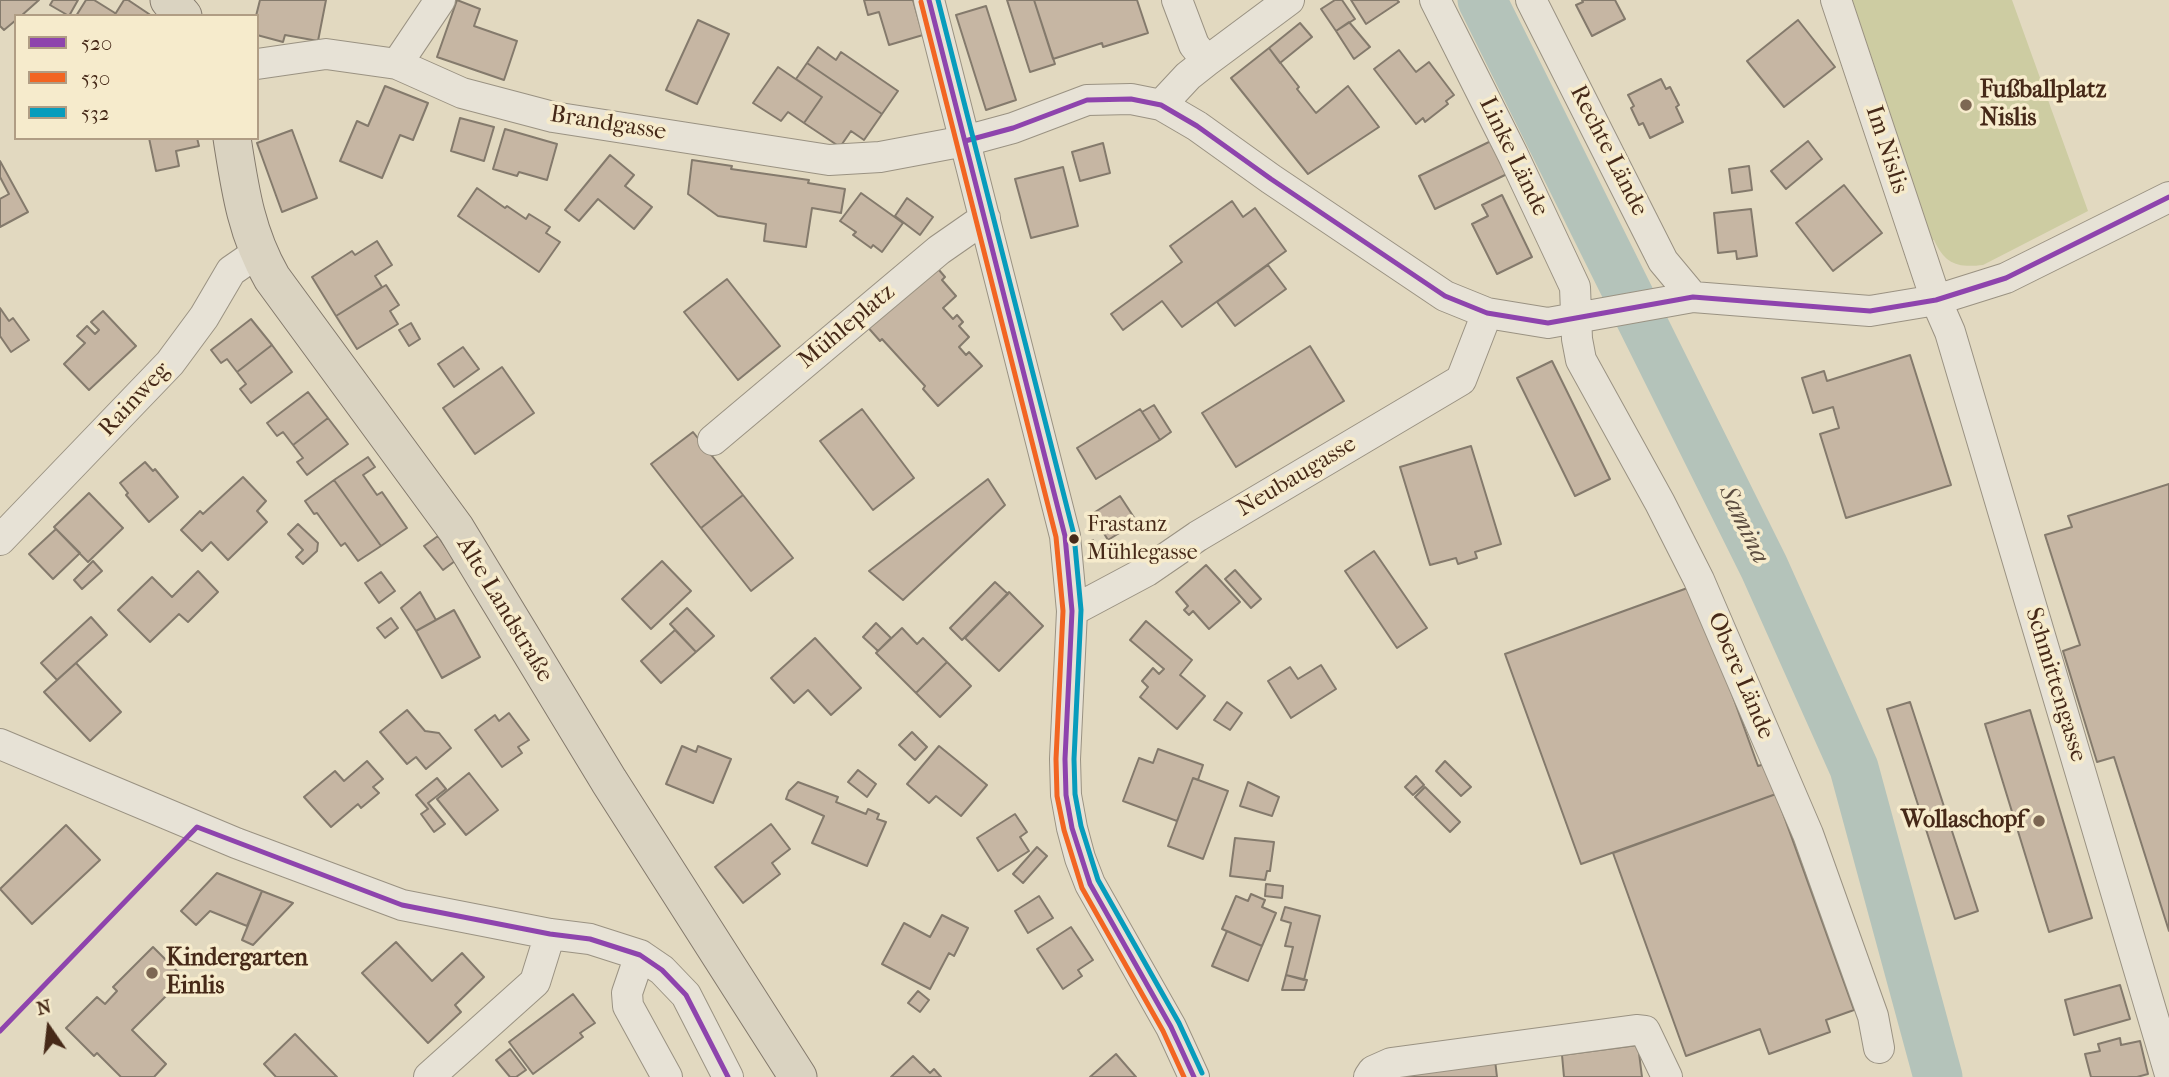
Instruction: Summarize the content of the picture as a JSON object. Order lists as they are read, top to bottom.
{
  "streets": {
    "main road": ["Alte Landstraße"],
    "street": [
      "Brandgasse",
      "Im Nislis",
      "Rechte Lände",
      "Linke Lände",
      "Mühleplatz",
      "Rainweg",
      "Neubaugasse",
      "Obere Lände",
      "Schmittengasse"
    ]
  },
  "crossings": [
    ["Im Nislis", "Schmittengasse"],
    ["Linke Lände", "Obere Lände"],
    ["Rainweg", "Alte Landstraße"]
  ],
  "water": ["Samina"],
  "places": [
    "Fußballplatz Nislis",
    "Frastanz Mühlegasse",
    "Wollaschopf",
    "Kindergarten Einlis"
  ],
  "lines": ["transit line 520", "transit line 532", "transit line 530"],
  "legend": ["520", "530", "532"],
  "north": "top"
}
